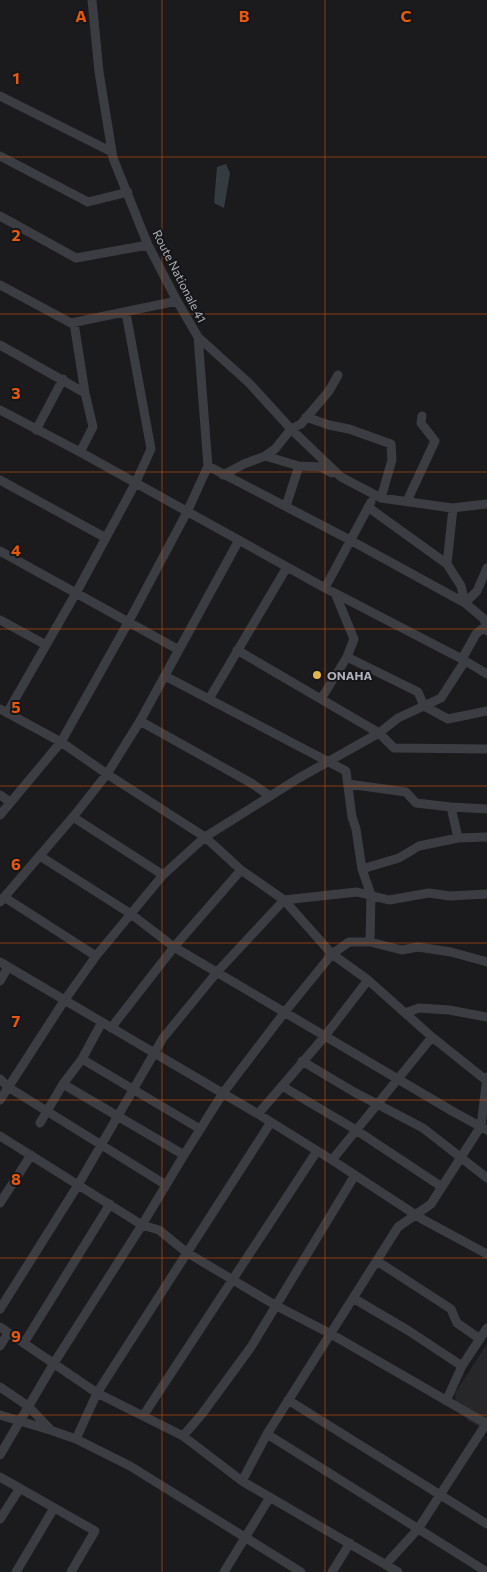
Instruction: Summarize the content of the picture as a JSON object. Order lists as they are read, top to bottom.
{
  "streets": {
    "street": ["Route Nationale 41"]
  },
  "places": ["ONAHA"],
  "grid": {
    "columns": ["A", "B", "C"],
    "rows": [
      "1",
      "2",
      "3",
      "4",
      "5",
      "6",
      "7",
      "8",
      "9"
    ]
  }
}
